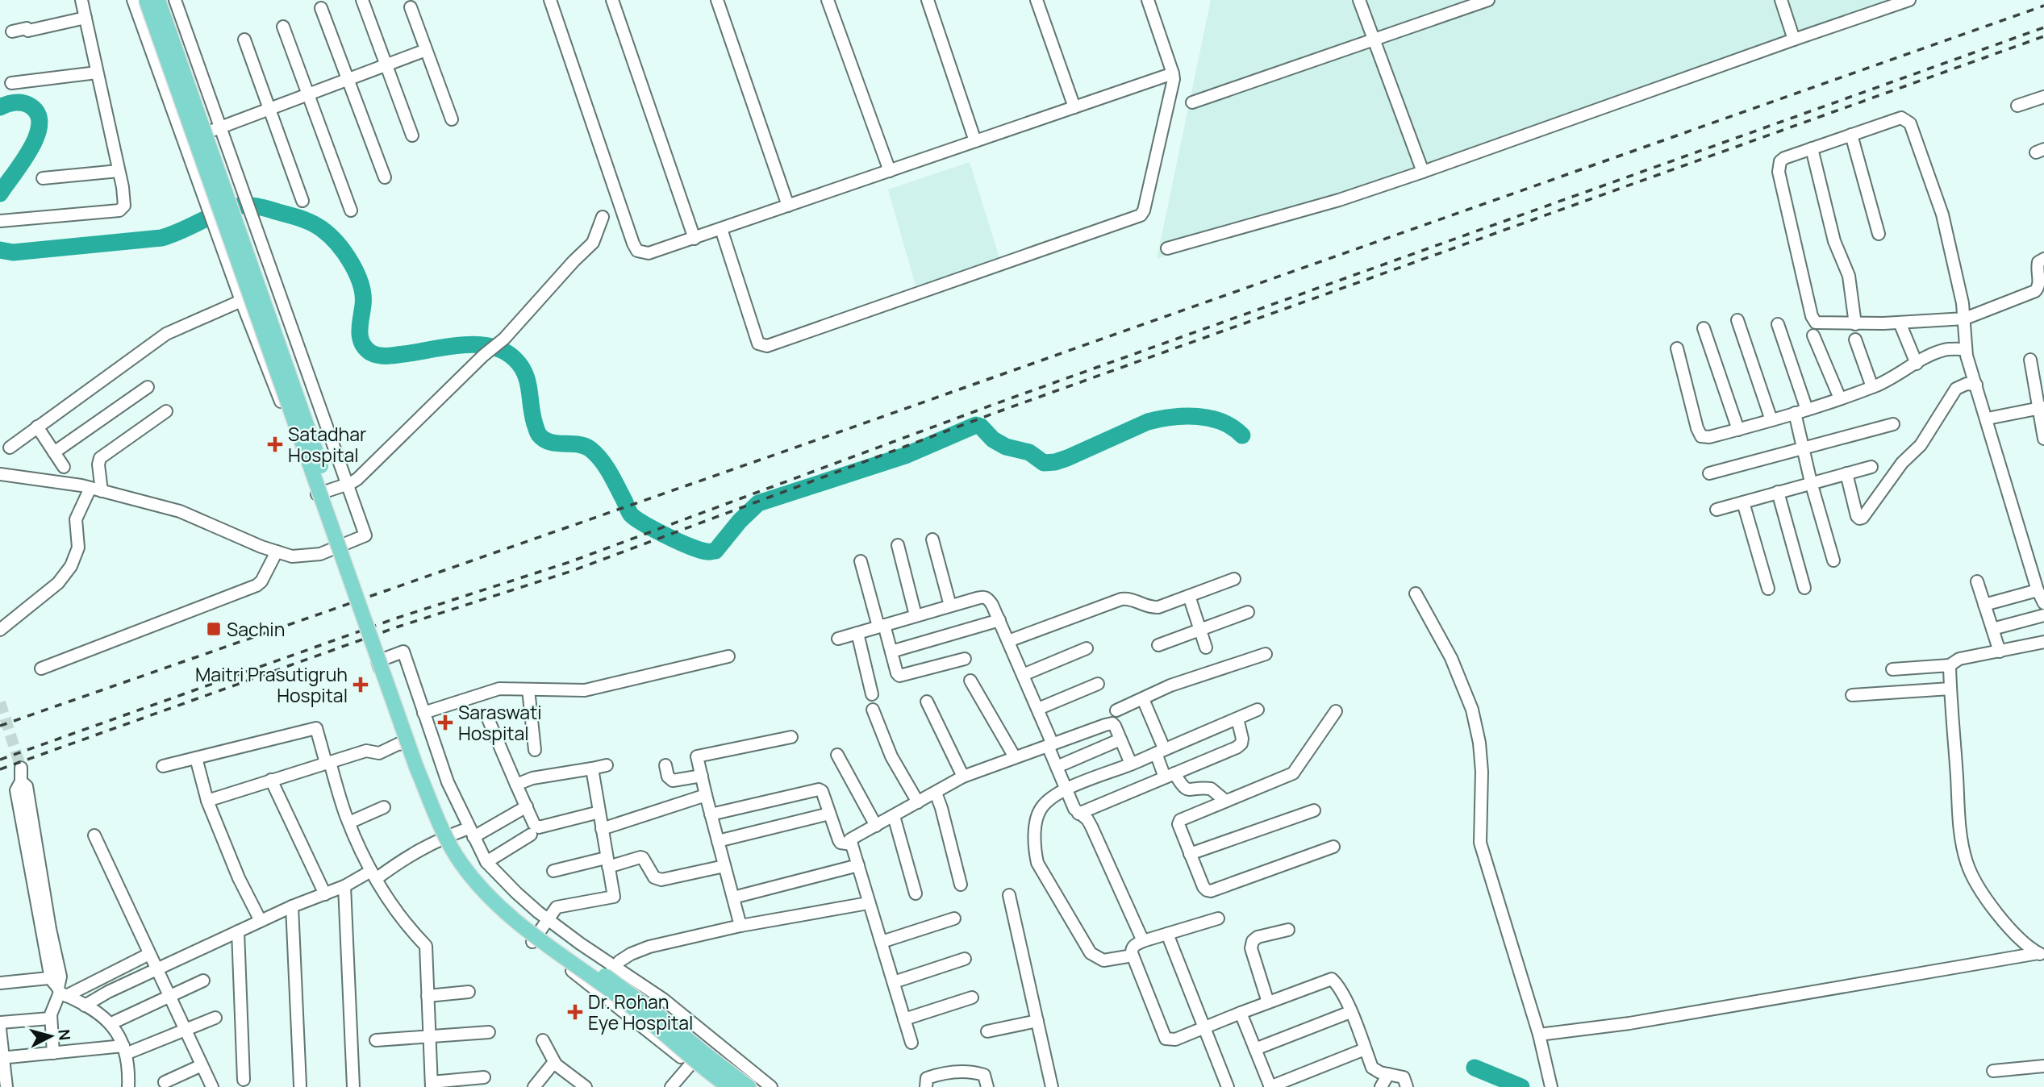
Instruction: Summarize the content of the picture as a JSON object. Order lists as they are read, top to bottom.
{
  "places": {
    "health": [
      "Satadhar Hospital",
      "Maitri Prasutigruh Hospital",
      "Saraswati Hospital",
      "Dr. Rohan Eye Hospital"
    ],
    "transit": ["Sachin"]
  },
  "north": "right"
}
